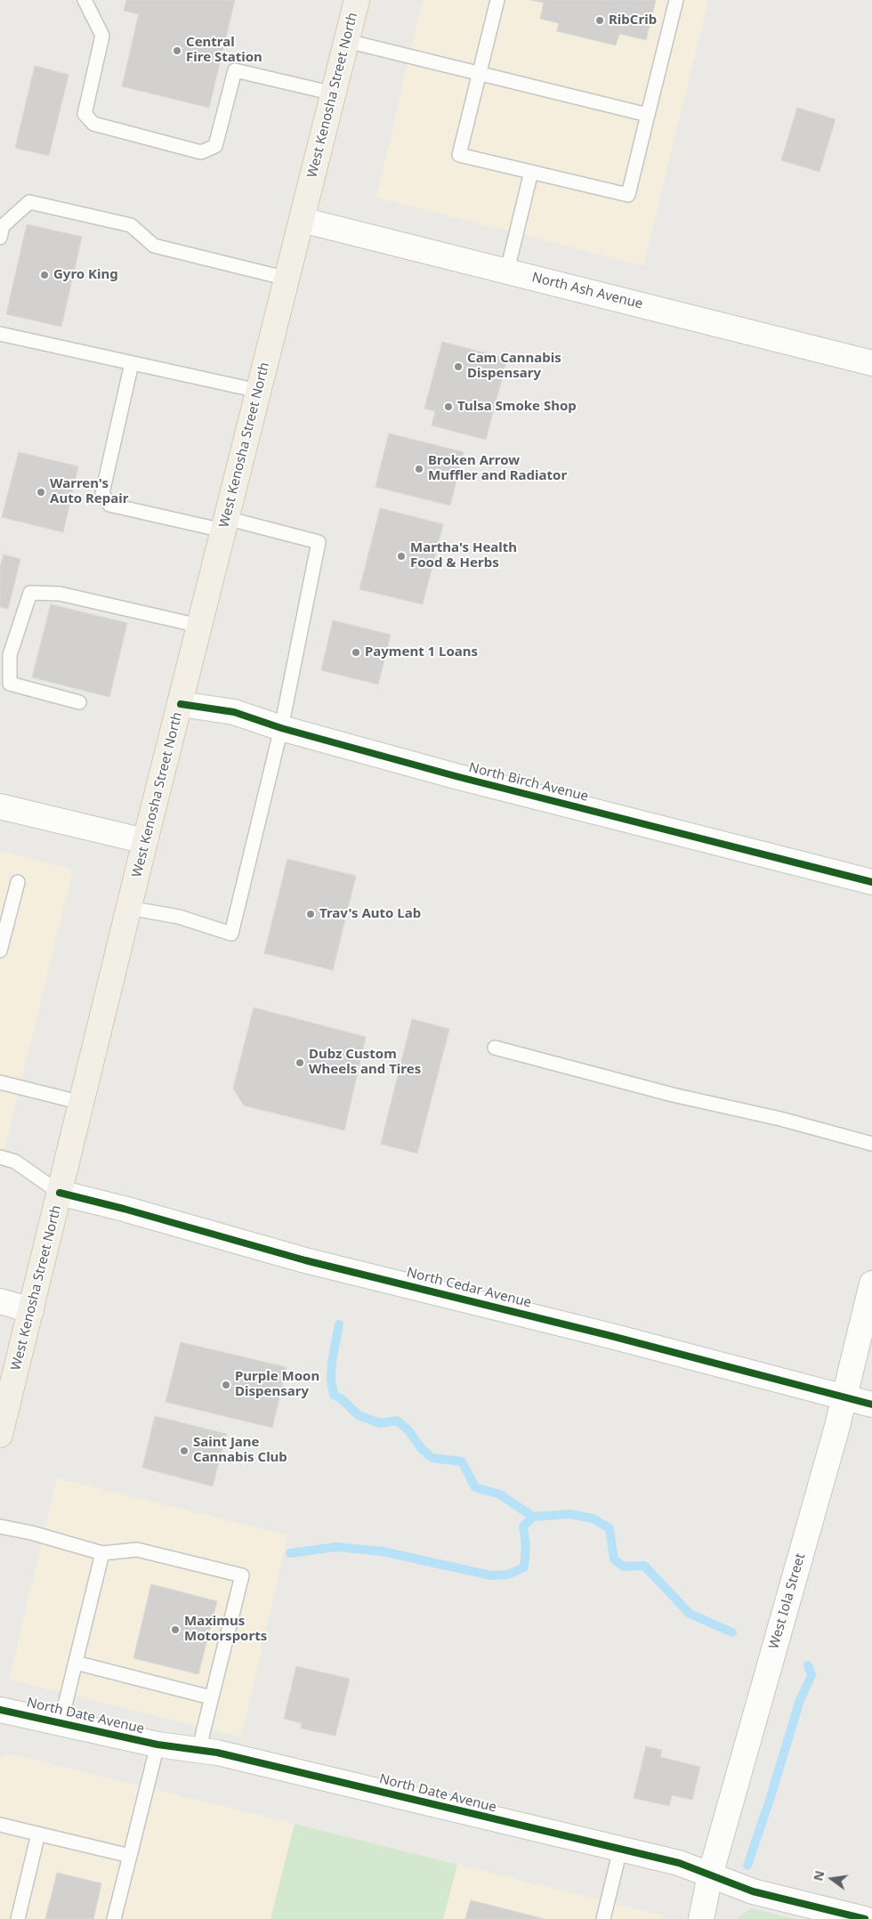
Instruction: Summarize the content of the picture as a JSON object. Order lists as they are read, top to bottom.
{
  "streets": {
    "main road": ["West Kenosha Street North"],
    "street": [
      "North Ash Avenue",
      "North Birch Avenue",
      "North Cedar Avenue",
      "West Iola Street",
      "North Date Avenue"
    ]
  },
  "crossings": [
    ["West Kenosha Street North", "North Ash Avenue"],
    ["West Kenosha Street North", "North Birch Avenue"],
    ["West Kenosha Street North", "North Cedar Avenue"],
    ["North Cedar Avenue", "West Iola Street"],
    ["West Iola Street", "North Date Avenue"]
  ],
  "places": [
    "RibCrib",
    "Central Fire Station",
    "Gyro King",
    "Cam Cannabis Dispensary",
    "Tulsa Smoke Shop",
    "Broken Arrow Muffler and Radiator",
    "Warren's Auto Repair",
    "Martha's Health Food & Herbs",
    "Payment 1 Loans",
    "Trav's Auto Lab",
    "Dubz Custom Wheels and Tires",
    "Purple Moon Dispensary",
    "Saint Jane Cannabis Club",
    "Maximus Motorsports"
  ],
  "north": "left"
}
